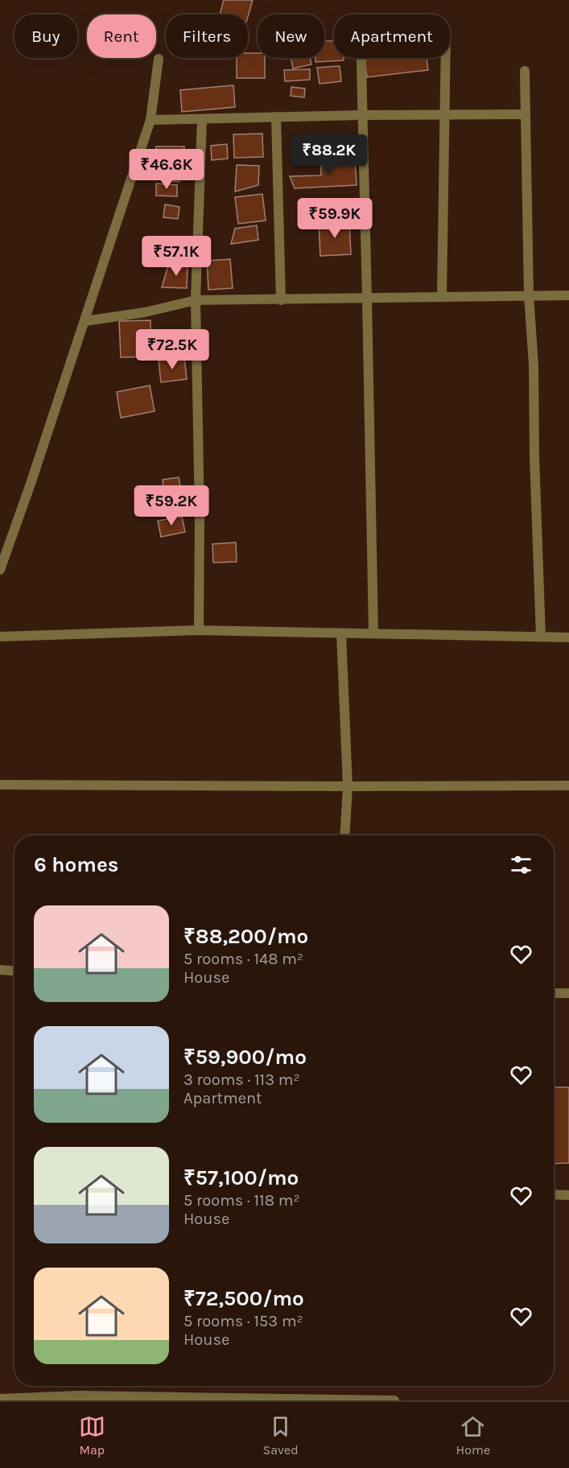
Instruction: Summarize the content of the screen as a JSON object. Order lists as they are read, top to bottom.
{
  "page": {
    "chip": [
      "Buy",
      "Rent",
      "Filters",
      "New",
      "Apartment"
    ],
    "price": [
      "₹88.2K",
      "₹46.6K",
      "₹59.9K",
      "₹57.1K",
      "₹72.5K",
      "₹59.2K"
    ],
    "heading": "6 homes",
    "list": [
      {
        "name": "₹88,200/mo",
        "note": "5 rooms · 148 m² · House"
      },
      {
        "name": "₹59,900/mo",
        "note": "3 rooms · 113 m² · Apartment"
      },
      {
        "name": "₹57,100/mo",
        "note": "5 rooms · 118 m² · House"
      },
      {
        "name": "₹72,500/mo",
        "note": "5 rooms · 153 m² · House"
      }
    ],
    "tabs": ["Map", "Saved", "Home"]
  }
}
